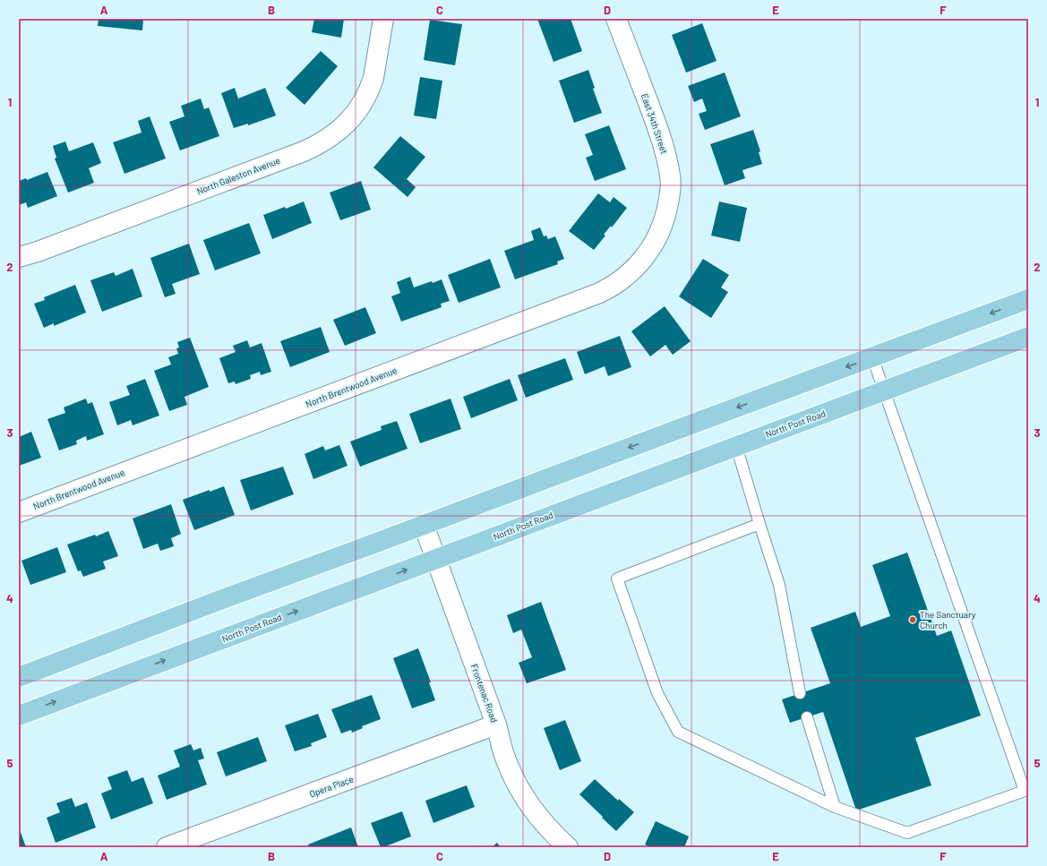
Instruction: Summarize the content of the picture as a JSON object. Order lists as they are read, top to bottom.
{
  "streets": {
    "main road": ["North Post Road"],
    "street": [
      "East 34th Street",
      "North Galeston Avenue",
      "North Brentwood Avenue",
      "Frontenac Road",
      "Opera Place"
    ]
  },
  "crossings": [
    ["East 34th Street", "North Brentwood Avenue"],
    ["North Post Road", "Frontenac Road"],
    ["Frontenac Road", "Opera Place"]
  ],
  "places": ["The Sanctuary Church"],
  "grid": {
    "columns": [
      "A",
      "B",
      "C",
      "D",
      "E",
      "F"
    ],
    "rows": [
      "1",
      "2",
      "3",
      "4",
      "5"
    ]
  }
}
